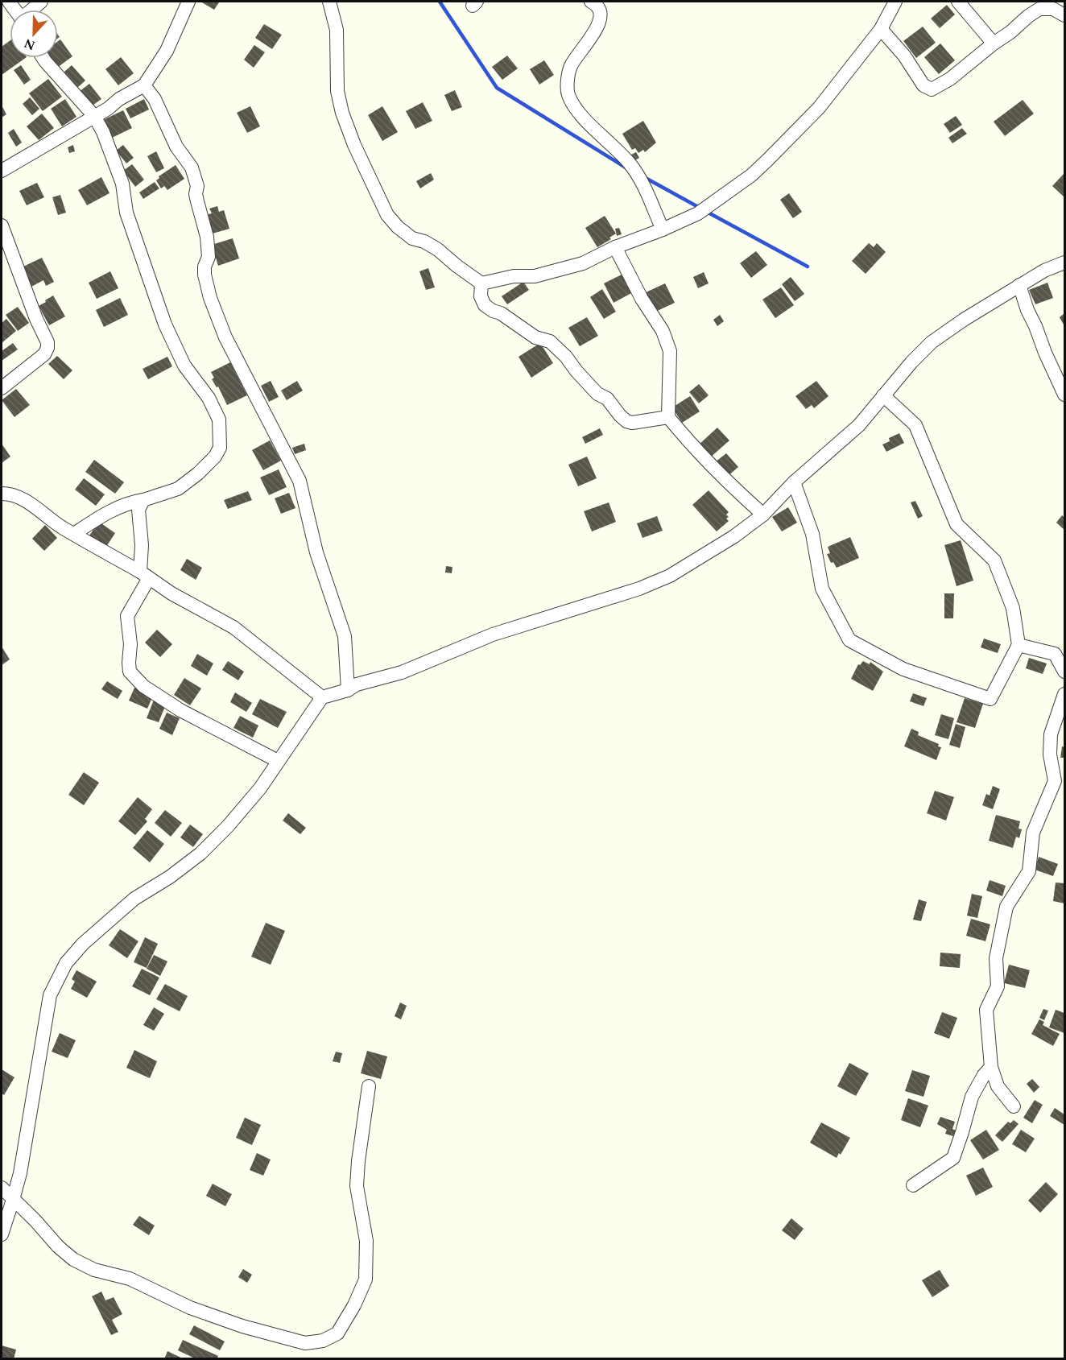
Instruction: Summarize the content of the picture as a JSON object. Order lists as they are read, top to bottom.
{
  "north": "bottom"
}
